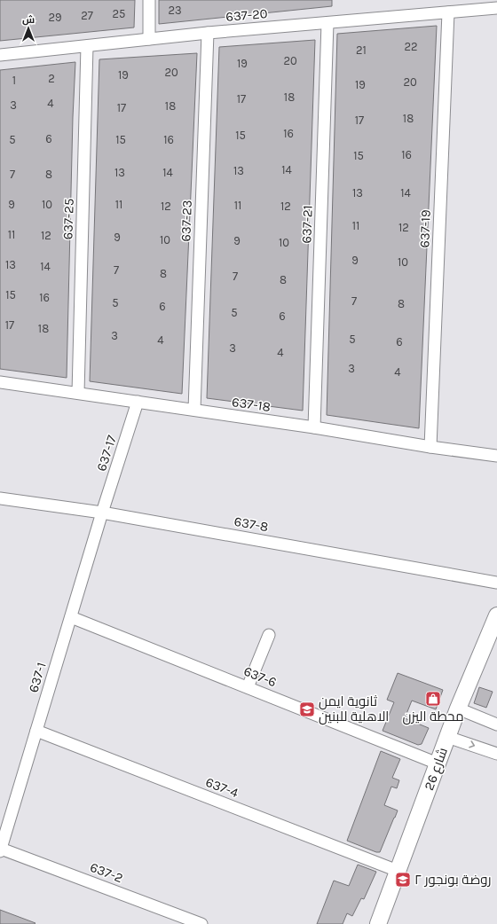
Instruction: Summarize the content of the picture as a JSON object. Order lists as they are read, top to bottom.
{
  "streets": {
    "street": [
      "637-20",
      "637-25",
      "637-23",
      "637-21",
      "637-19",
      "637-18",
      "637-17",
      "637-8",
      "637-6",
      "637-1",
      "شارع 26",
      "637-4",
      "637-2"
    ]
  },
  "crossings": [
    ["637-20", "637-25"],
    ["637-20", "637-23"],
    ["637-20", "637-21"],
    ["637-20", "637-19"],
    ["637-25", "637-18"],
    ["637-23", "637-18"],
    ["637-21", "637-18"],
    ["637-19", "637-18"],
    ["637-18", "637-17"],
    ["637-17", "637-8"],
    ["637-17", "637-1"],
    ["637-8", "637-1"],
    ["637-6", "637-1"],
    ["637-6", "شارع 26"],
    ["637-1", "637-4"],
    ["637-1", "637-2"],
    ["شارع 26", "637-4"]
  ],
  "places": {
    "shop": ["محطة اليزن"],
    "school or university": ["ثانوية ايمن الاهلية للبنين", "روضة بونجور ٢"]
  },
  "house_numbers": [
    "23",
    "25",
    "27",
    "29",
    "22",
    "21",
    "20",
    "19",
    "20",
    "19",
    "2",
    "1",
    "20",
    "19",
    "18",
    "17",
    "4",
    "3",
    "18",
    "17",
    "18",
    "17",
    "16",
    "15",
    "6",
    "5",
    "15",
    "16",
    "16",
    "15",
    "14",
    "13",
    "13",
    "14",
    "7",
    "8",
    "13",
    "14",
    "9",
    "10",
    "11",
    "11",
    "12",
    "12",
    "11",
    "12",
    "11",
    "12",
    "9",
    "10",
    "9",
    "10",
    "9",
    "10",
    "13",
    "14",
    "7",
    "8",
    "7",
    "8",
    "15",
    "16",
    "7",
    "5",
    "8",
    "6",
    "5",
    "6",
    "17",
    "18",
    "3",
    "5",
    "4",
    "6",
    "3",
    "4",
    "3",
    "4"
  ],
  "north": "top"
}
